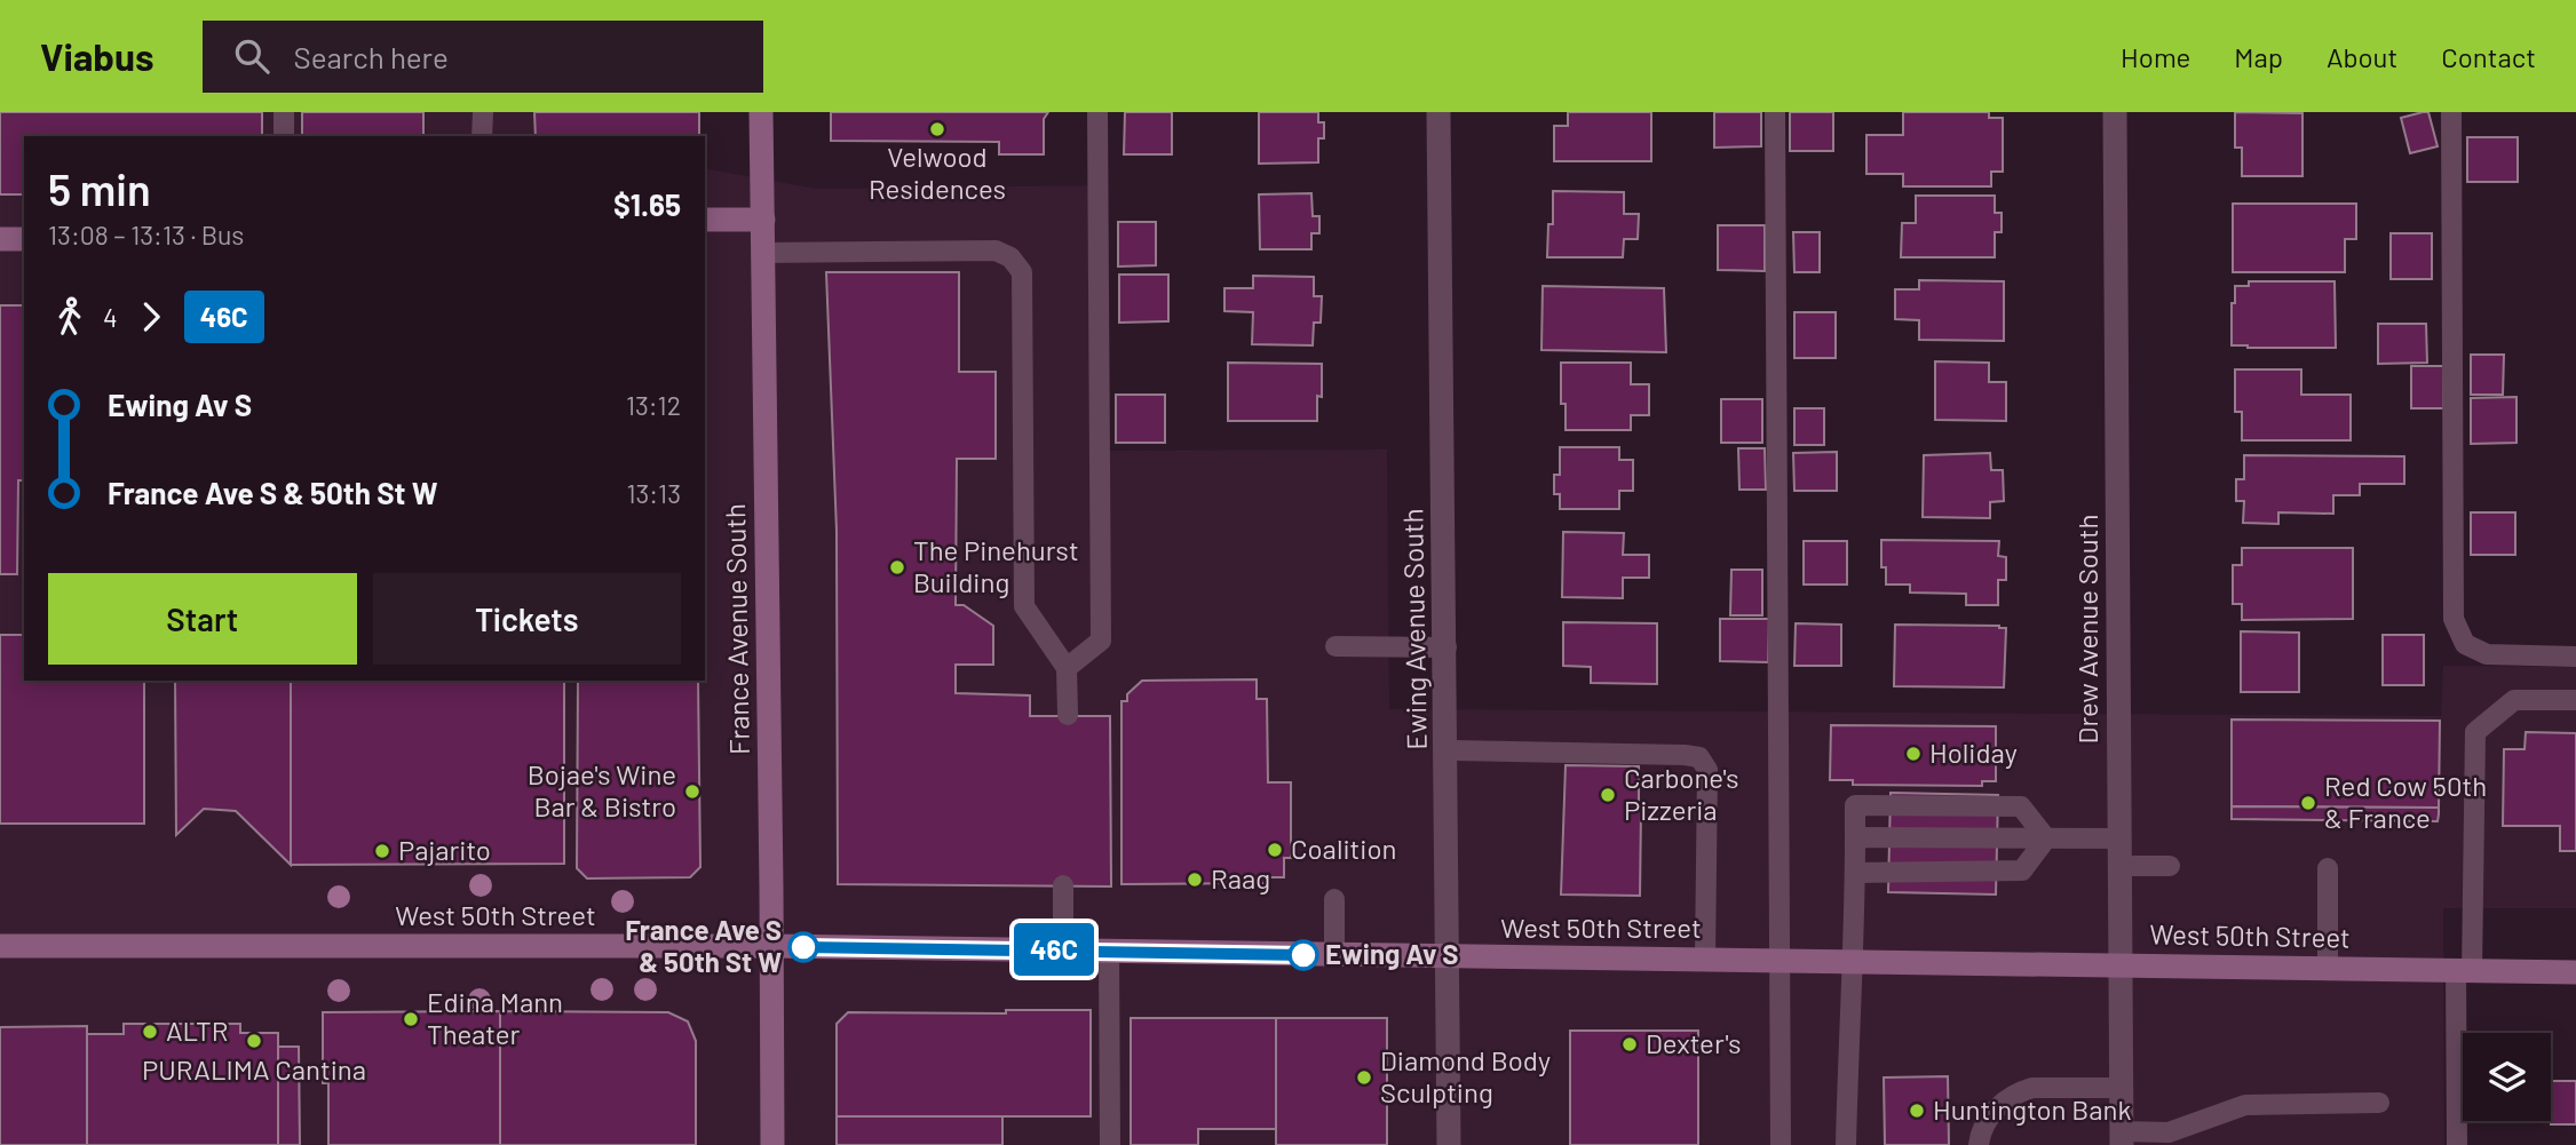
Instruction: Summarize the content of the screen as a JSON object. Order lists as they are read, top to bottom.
{
  "streets": {
    "main road": ["France Avenue South", "West 50th Street"],
    "street": ["Ewing Avenue South", "Drew Avenue South"]
  },
  "crossings": [
    ["France Avenue South", "West 50th Street"],
    ["Ewing Avenue South", "West 50th Street"],
    ["Drew Avenue South", "West 50th Street"]
  ],
  "places": [
    "Velwood Residences",
    "The Pinehurst Building",
    "Holiday",
    "Bojae's Wine Bar & Bistro",
    "Carbone's Pizzeria",
    "Red Cow 50th & France",
    "Coalition",
    "Pajarito",
    "Raag",
    "France Ave S & 50th St W",
    "Ewing Av S",
    "Edina Mann Theater",
    "ALTR",
    "PURALIMA Cantina",
    "Dexter's",
    "Diamond Body Sculpting",
    "Huntington Bank"
  ],
  "lines": ["bus line 46C"],
  "page": {
    "header": "Viabus",
    "search": "Search here",
    "nav": [
      "Home",
      "Map",
      "About",
      "Contact"
    ],
    "on_map": "46C",
    "heading": ["5 min", "13:08 – 13:13 · Bus", "$1.65"],
    "legs": ["4", "46C"],
    "list": [
      {
        "name": "Ewing Av S",
        "value": "13:12"
      },
      {
        "name": "France Ave S & 50th St W",
        "value": "13:13"
      }
    ],
    "buttons": ["Start", "Tickets"]
  }
}
